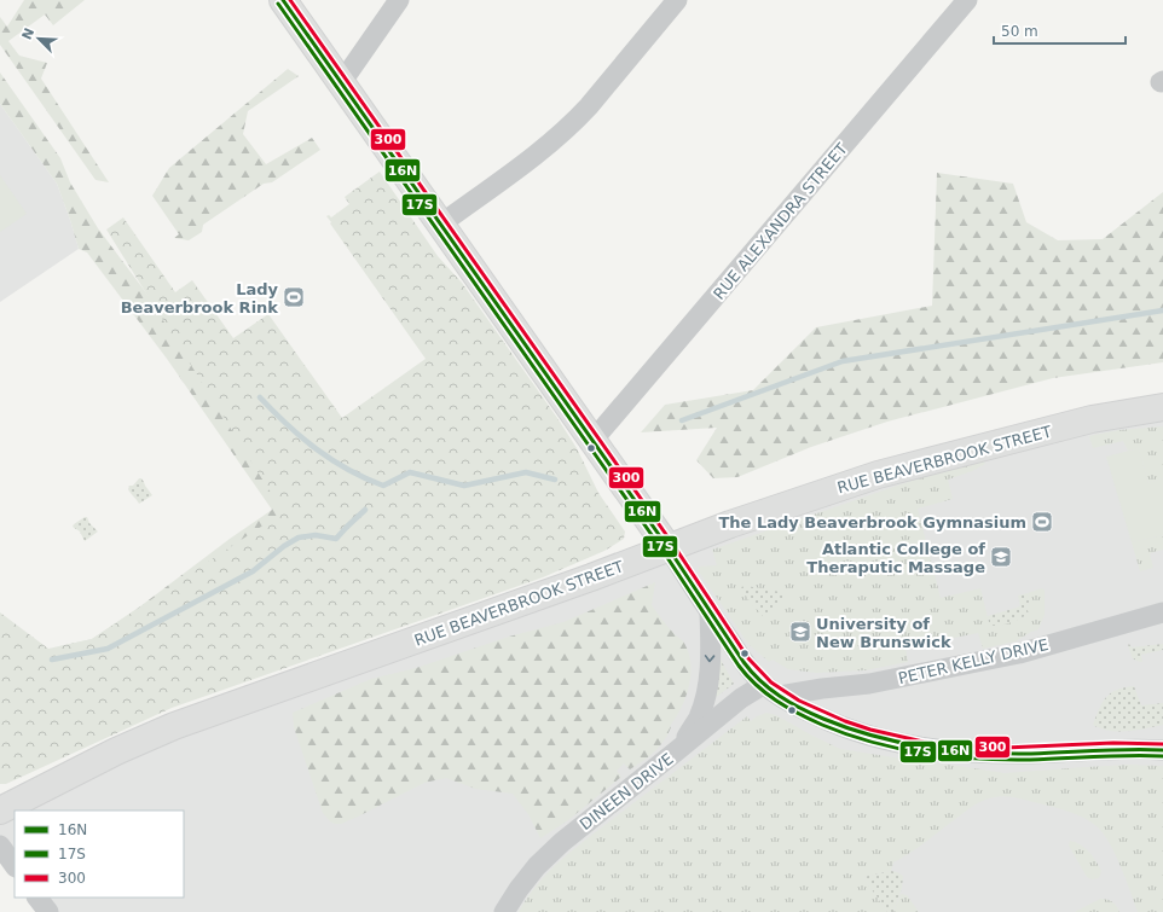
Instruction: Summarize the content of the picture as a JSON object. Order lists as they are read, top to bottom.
{
  "streets": {
    "street": [
      "RUE ALEXANDRA STREET",
      "RUE BEAVERBROOK STREET",
      "PETER KELLY DRIVE",
      "DINEEN DRIVE"
    ]
  },
  "places": {
    "sports": ["Lady Beaverbrook Rink", "The Lady Beaverbrook Gymnasium"],
    "school or university": ["Atlantic College of Theraputic Massage", "University of New Brunswick"]
  },
  "lines": ["transit line 16N", "transit line 300", "transit line 17S"],
  "legend": ["16N", "17S", "300"],
  "scale_bar": "50 m",
  "north": "top left"
}
